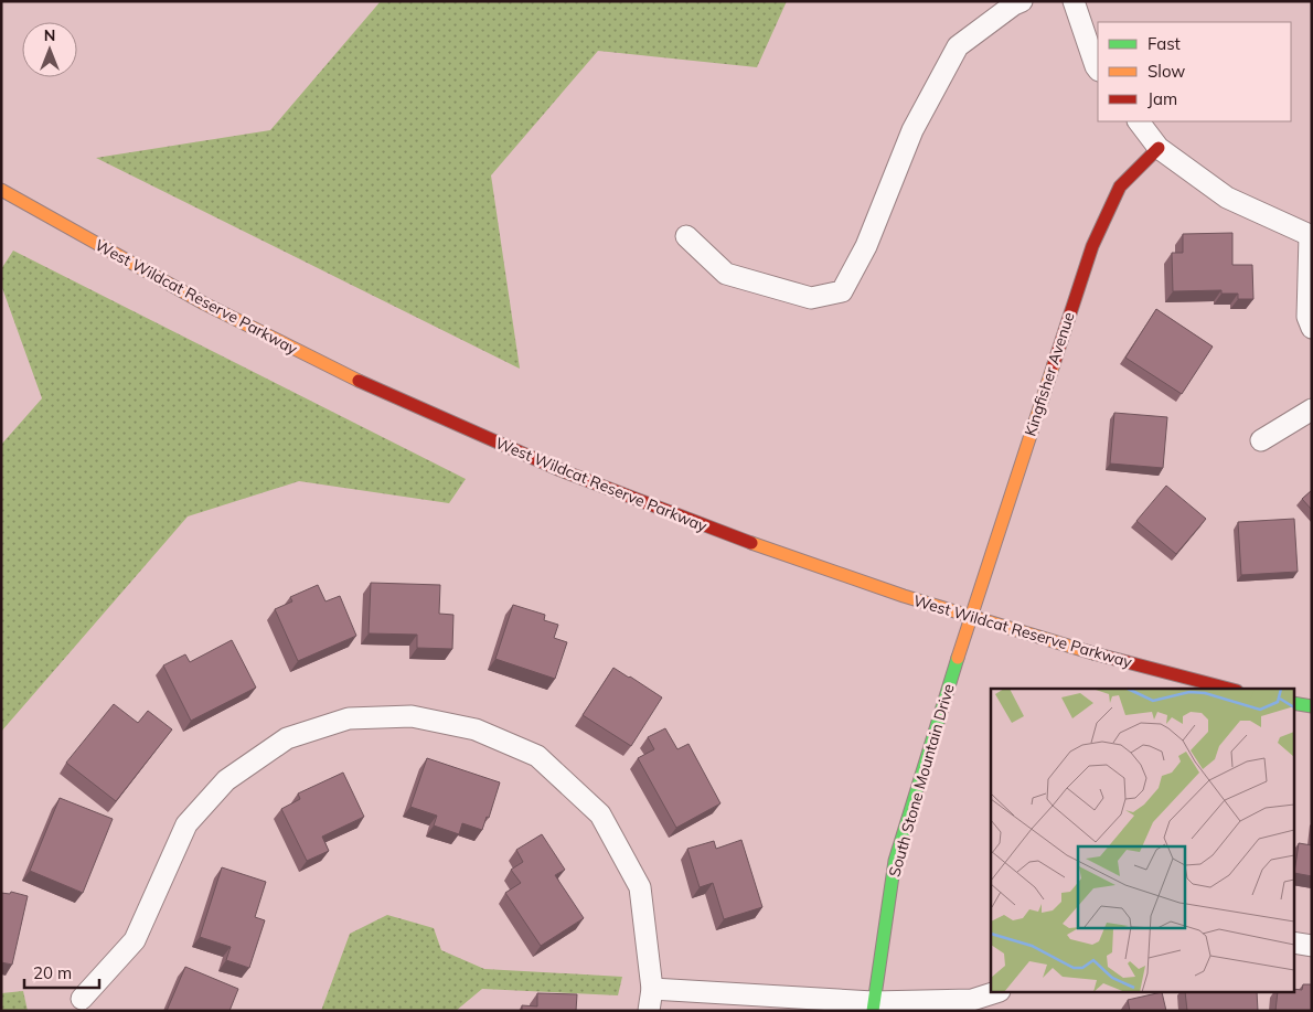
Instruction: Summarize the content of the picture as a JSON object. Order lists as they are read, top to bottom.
{
  "streets": {
    "main road": ["West Wildcat Reserve Parkway", "Kingfisher Avenue", "South Stone Mountain Drive"]
  },
  "crossings": [
    ["West Wildcat Reserve Parkway", "Kingfisher Avenue"],
    ["West Wildcat Reserve Parkway", "South Stone Mountain Drive"],
    ["Kingfisher Avenue", "South Stone Mountain Drive"]
  ],
  "legend": ["Fast", "Slow", "Jam"],
  "scale_bar": "20 m",
  "north": "top"
}
